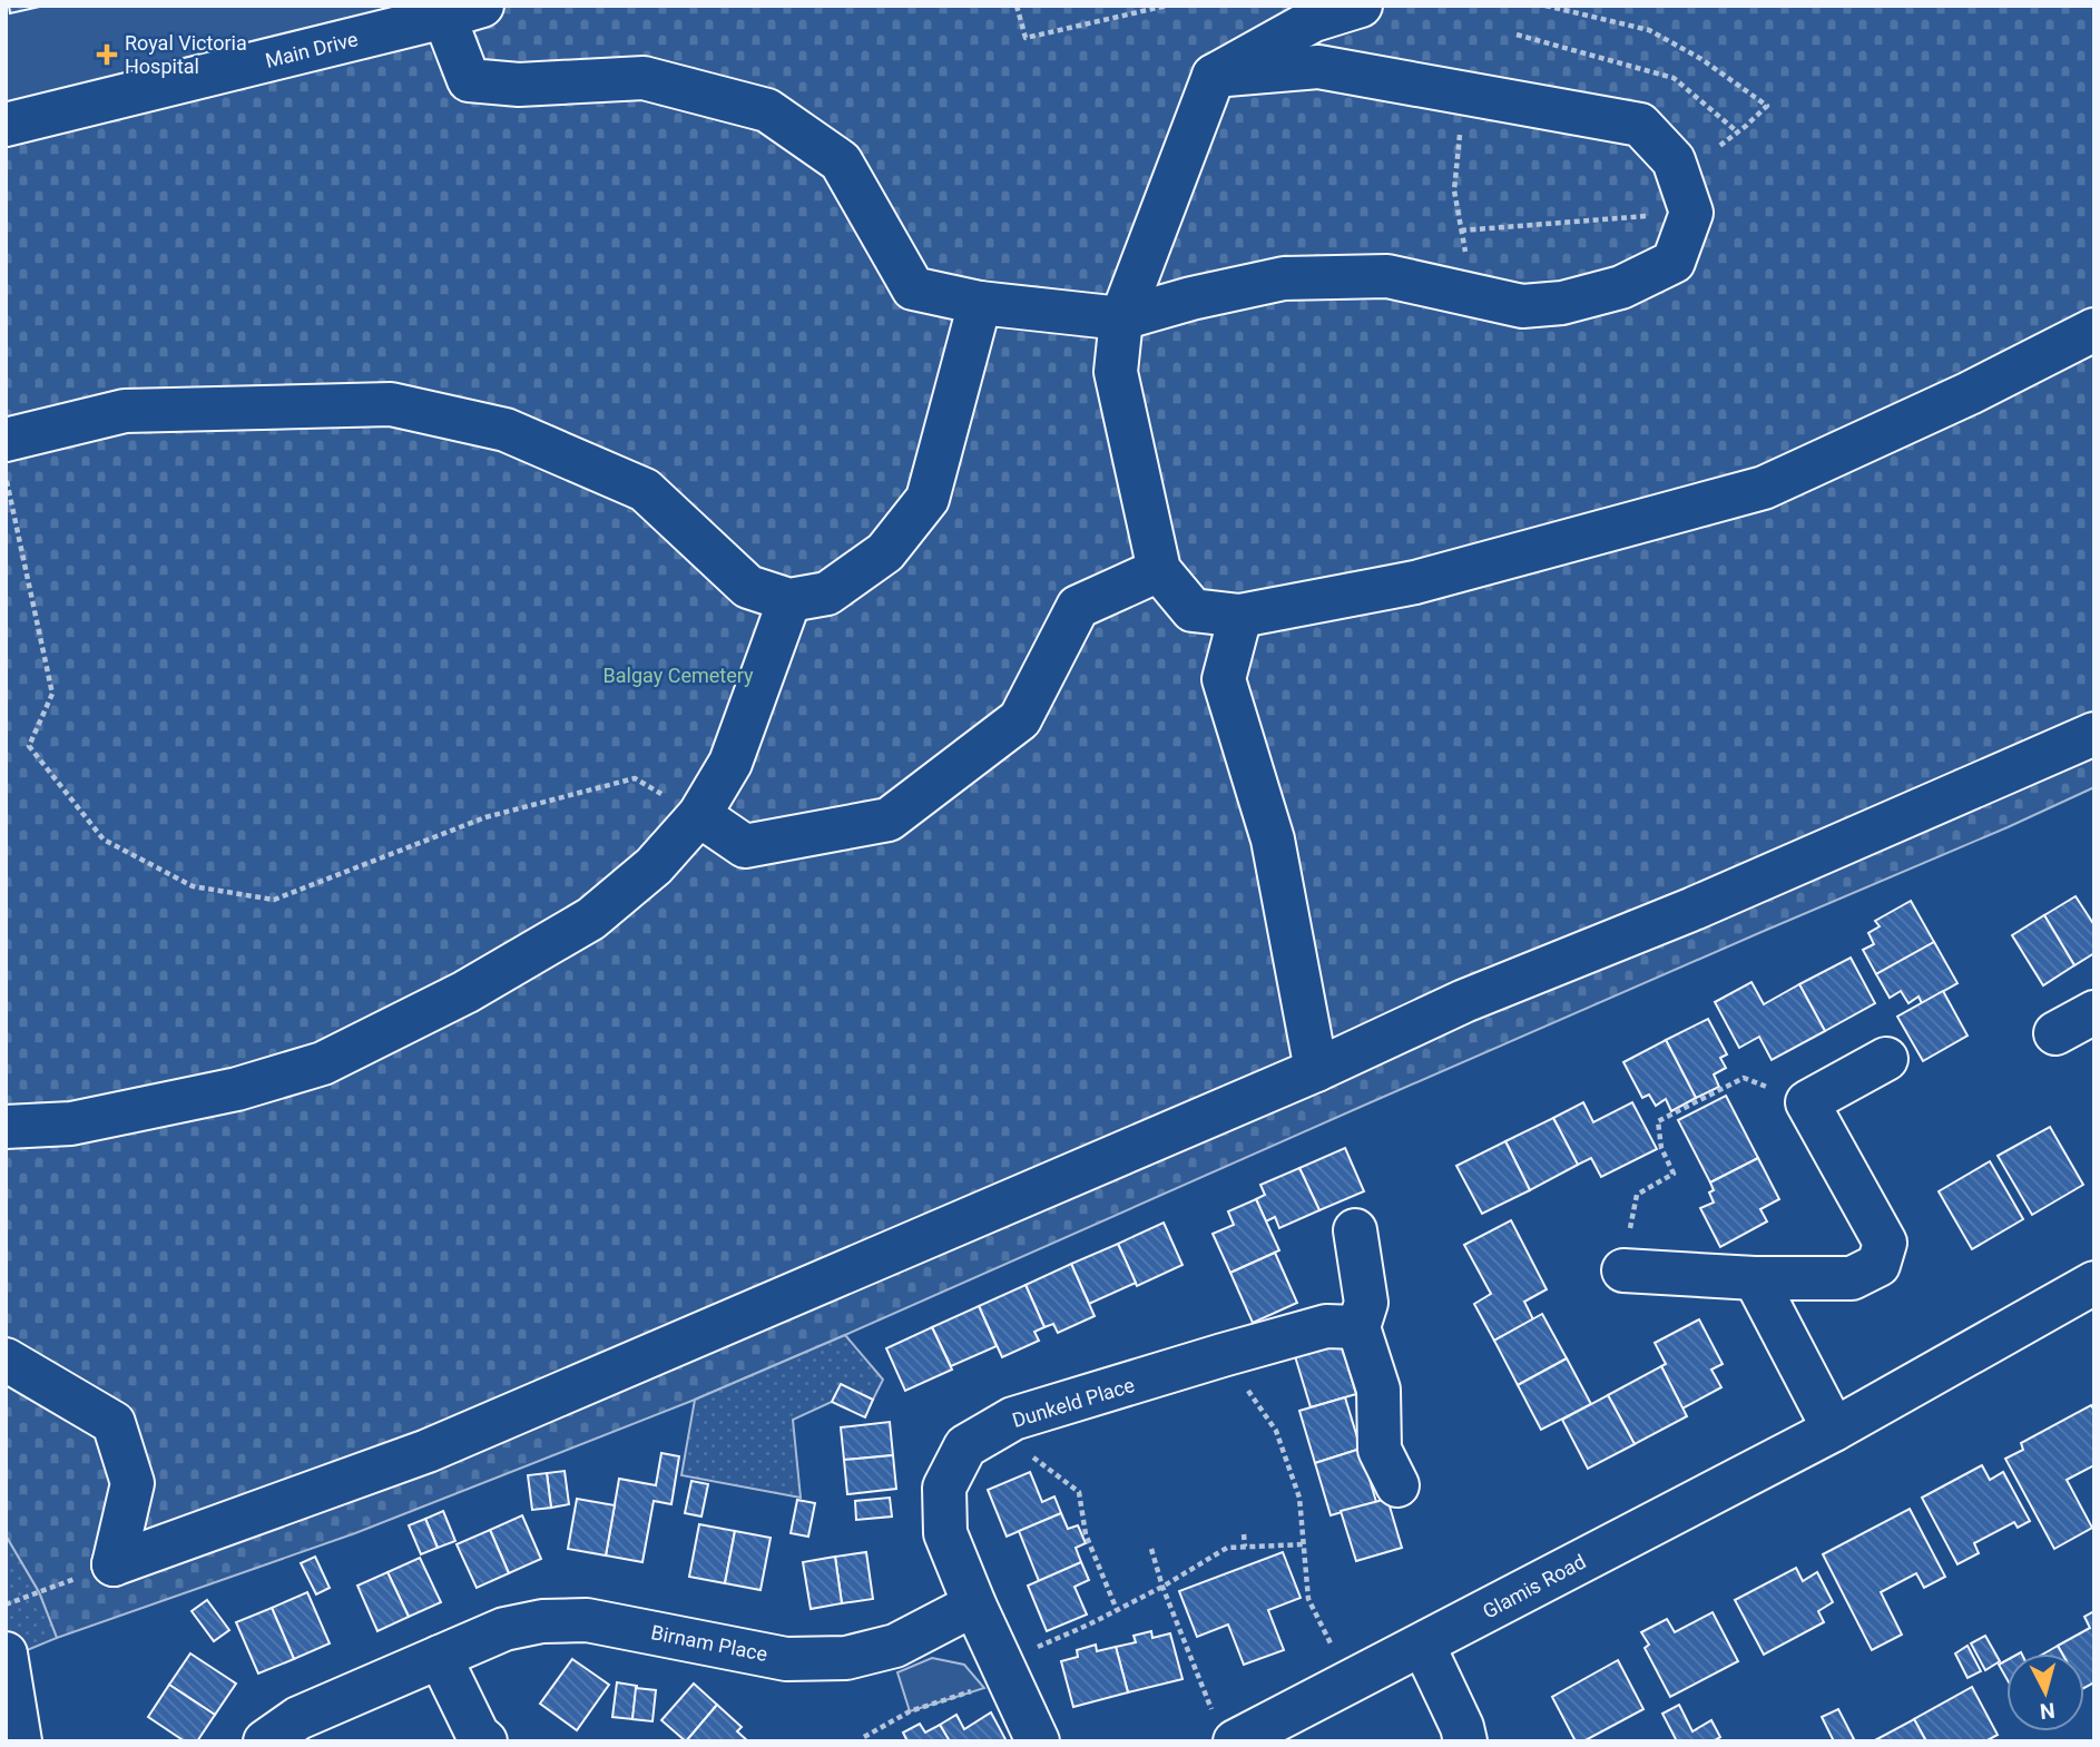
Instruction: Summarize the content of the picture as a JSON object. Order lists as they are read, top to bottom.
{
  "streets": {
    "street": [
      "Main Drive",
      "Dunkeld Place",
      "Glamis Road",
      "Birnam Place"
    ]
  },
  "crossings": [
    ["Dunkeld Place", "Birnam Place"]
  ],
  "parks": ["Balgay Cemetery"],
  "places": {
    "health": ["Royal Victoria Hospital"]
  },
  "north": "bottom"
}
